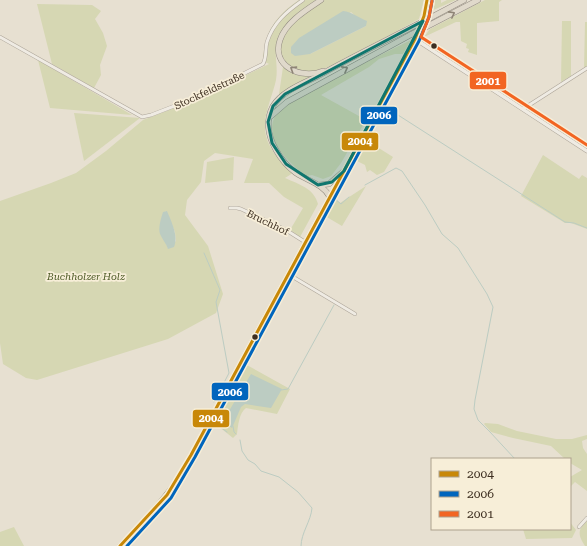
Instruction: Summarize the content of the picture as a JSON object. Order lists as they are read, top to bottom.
{
  "streets": {
    "street": ["Stockfeldstraße", "Bruchhof"]
  },
  "parks": ["Buchholzer Holz"],
  "lines": ["transit line 2004", "transit line 2006", "transit line 2001"],
  "legend": ["2004", "2006", "2001"]
}
